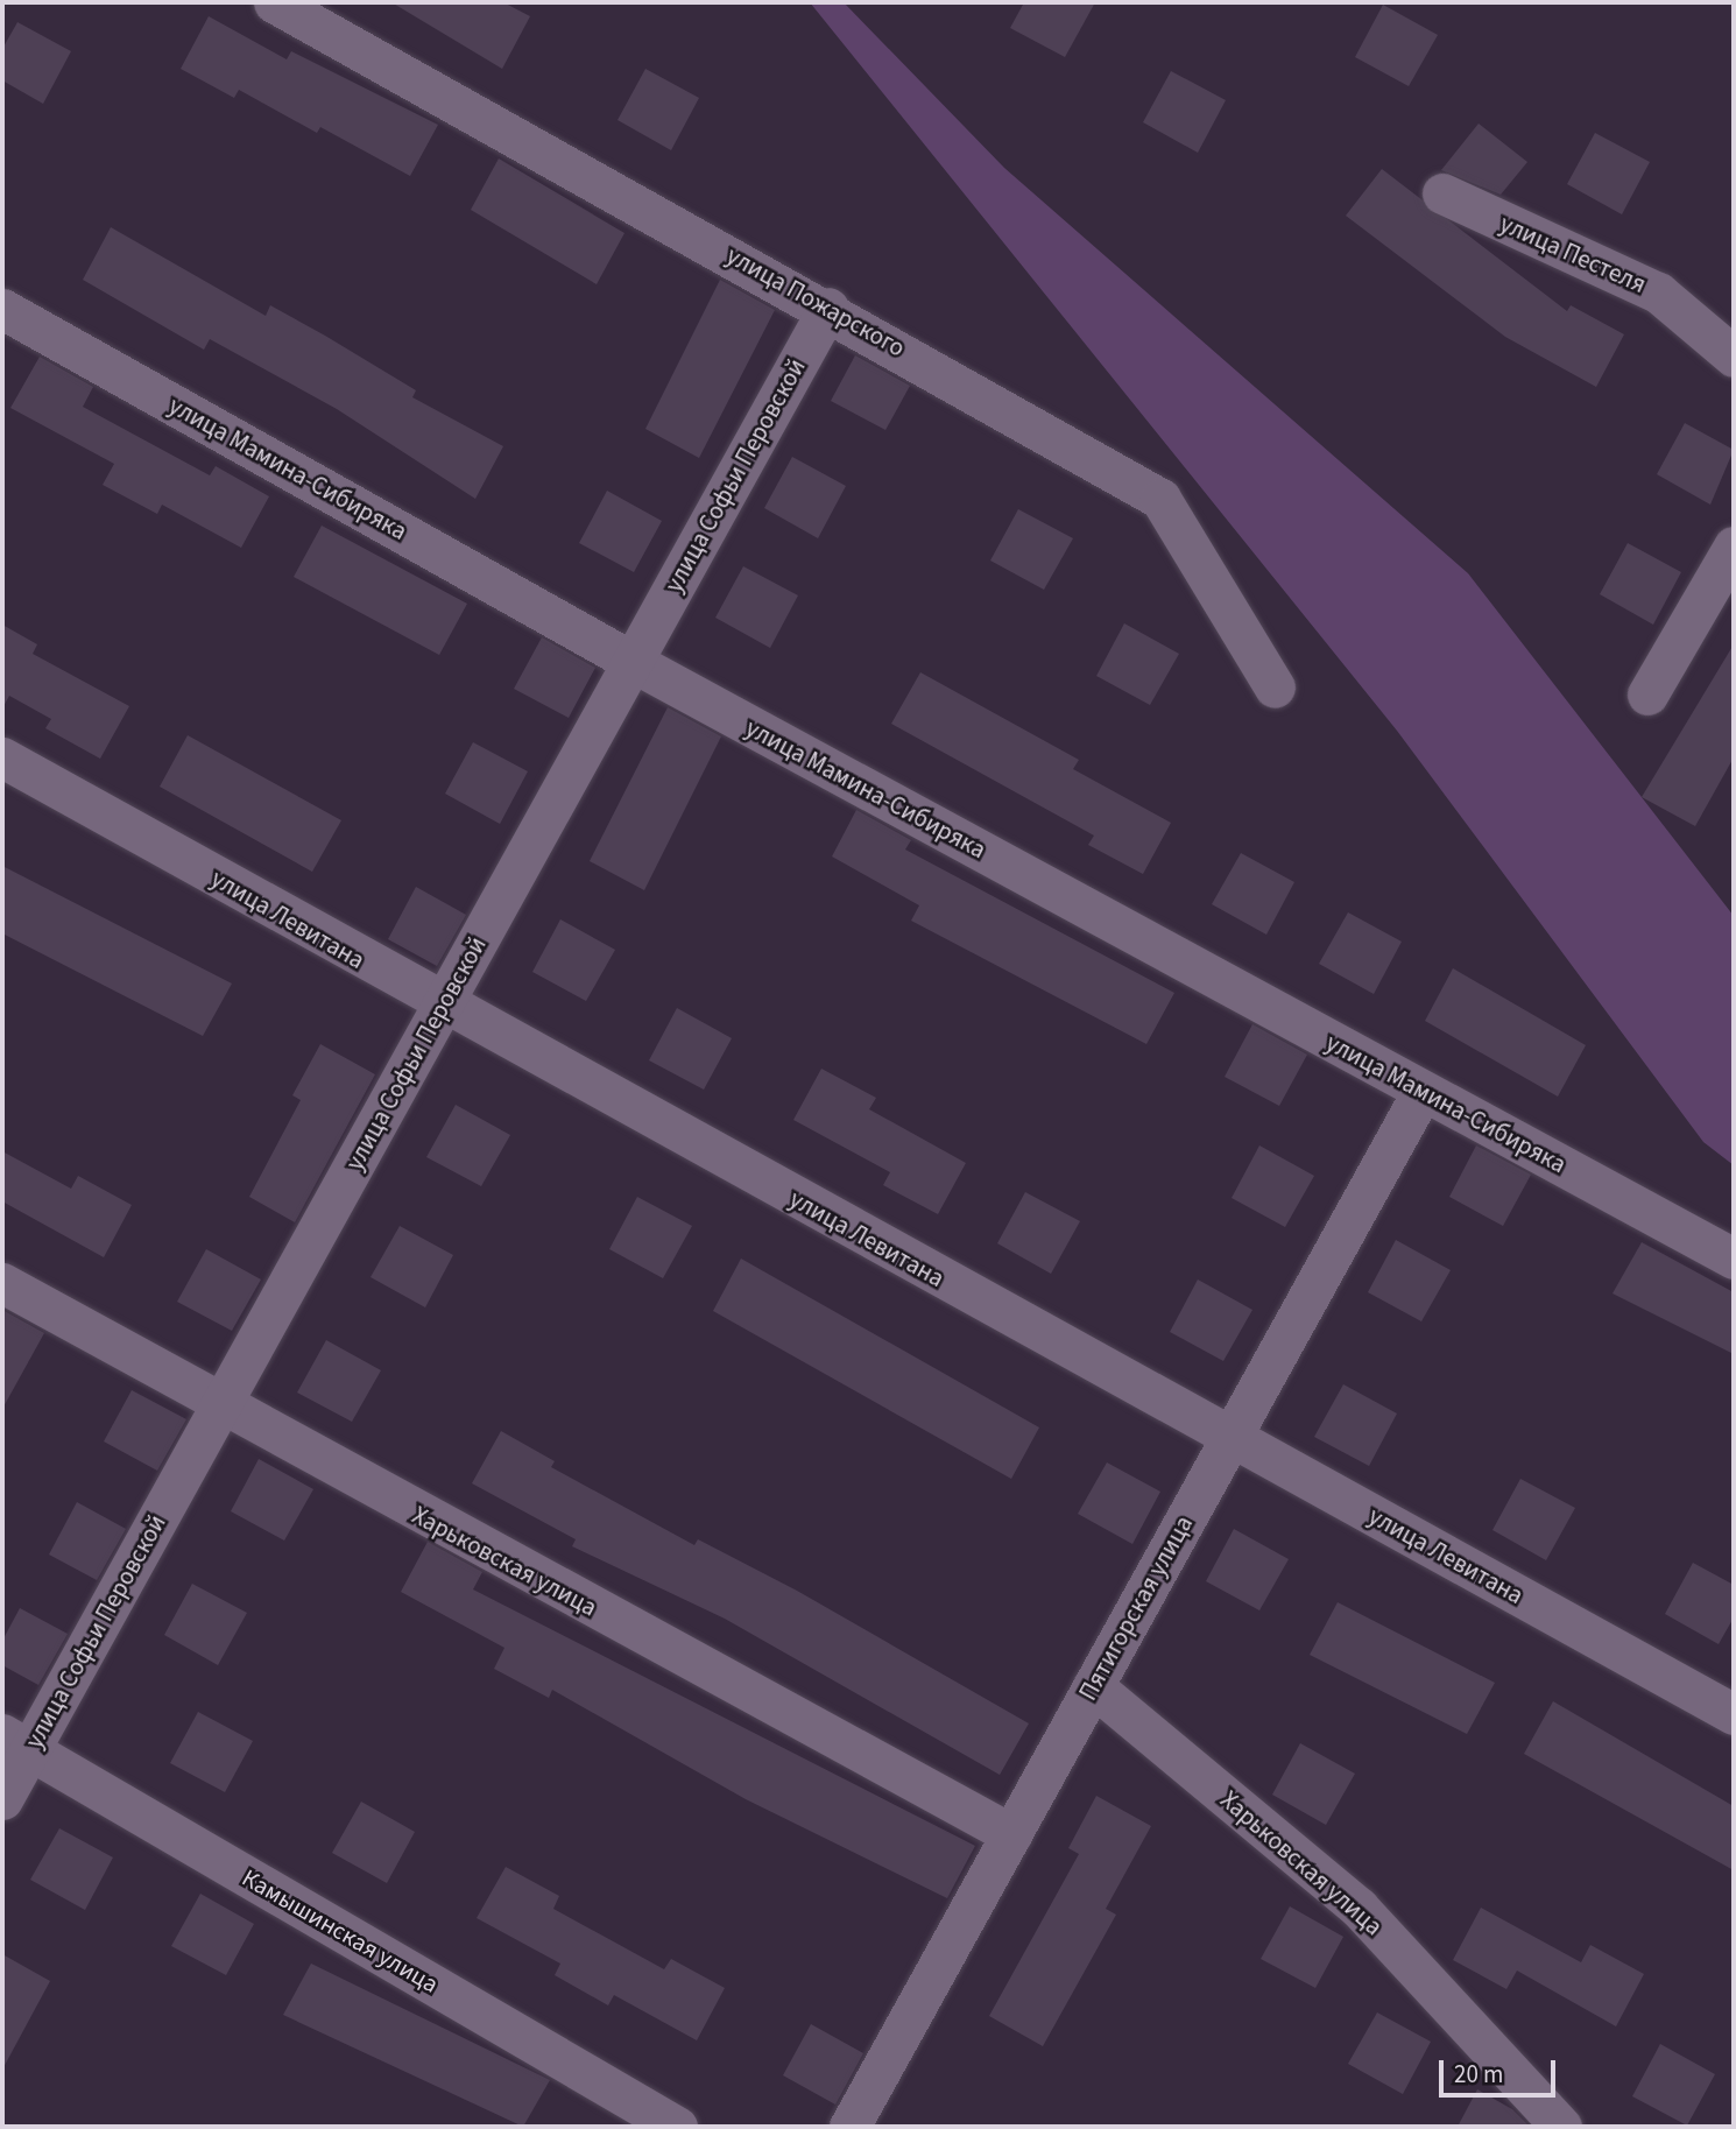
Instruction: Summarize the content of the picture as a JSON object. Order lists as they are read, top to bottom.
{
  "streets": {
    "street": [
      "улица Пестеля",
      "улица Пожарского",
      "улица Мамина-Сибиряка",
      "улица Софьи Перовской",
      "улица Левитана",
      "Харьковская улица",
      "Пятигорская улица",
      "Камышинская улица"
    ]
  },
  "crossings": [
    ["улица Пожарского", "улица Софьи Перовской"],
    ["улица Мамина-Сибиряка", "улица Софьи Перовской"],
    ["улица Мамина-Сибиряка", "Пятигорская улица"],
    ["улица Софьи Перовской", "улица Левитана"],
    ["улица Софьи Перовской", "Харьковская улица"],
    ["улица Софьи Перовской", "Камышинская улица"],
    ["улица Левитана", "Пятигорская улица"],
    ["Харьковская улица", "Пятигорская улица"]
  ],
  "scale_bar": "20 m"
}
